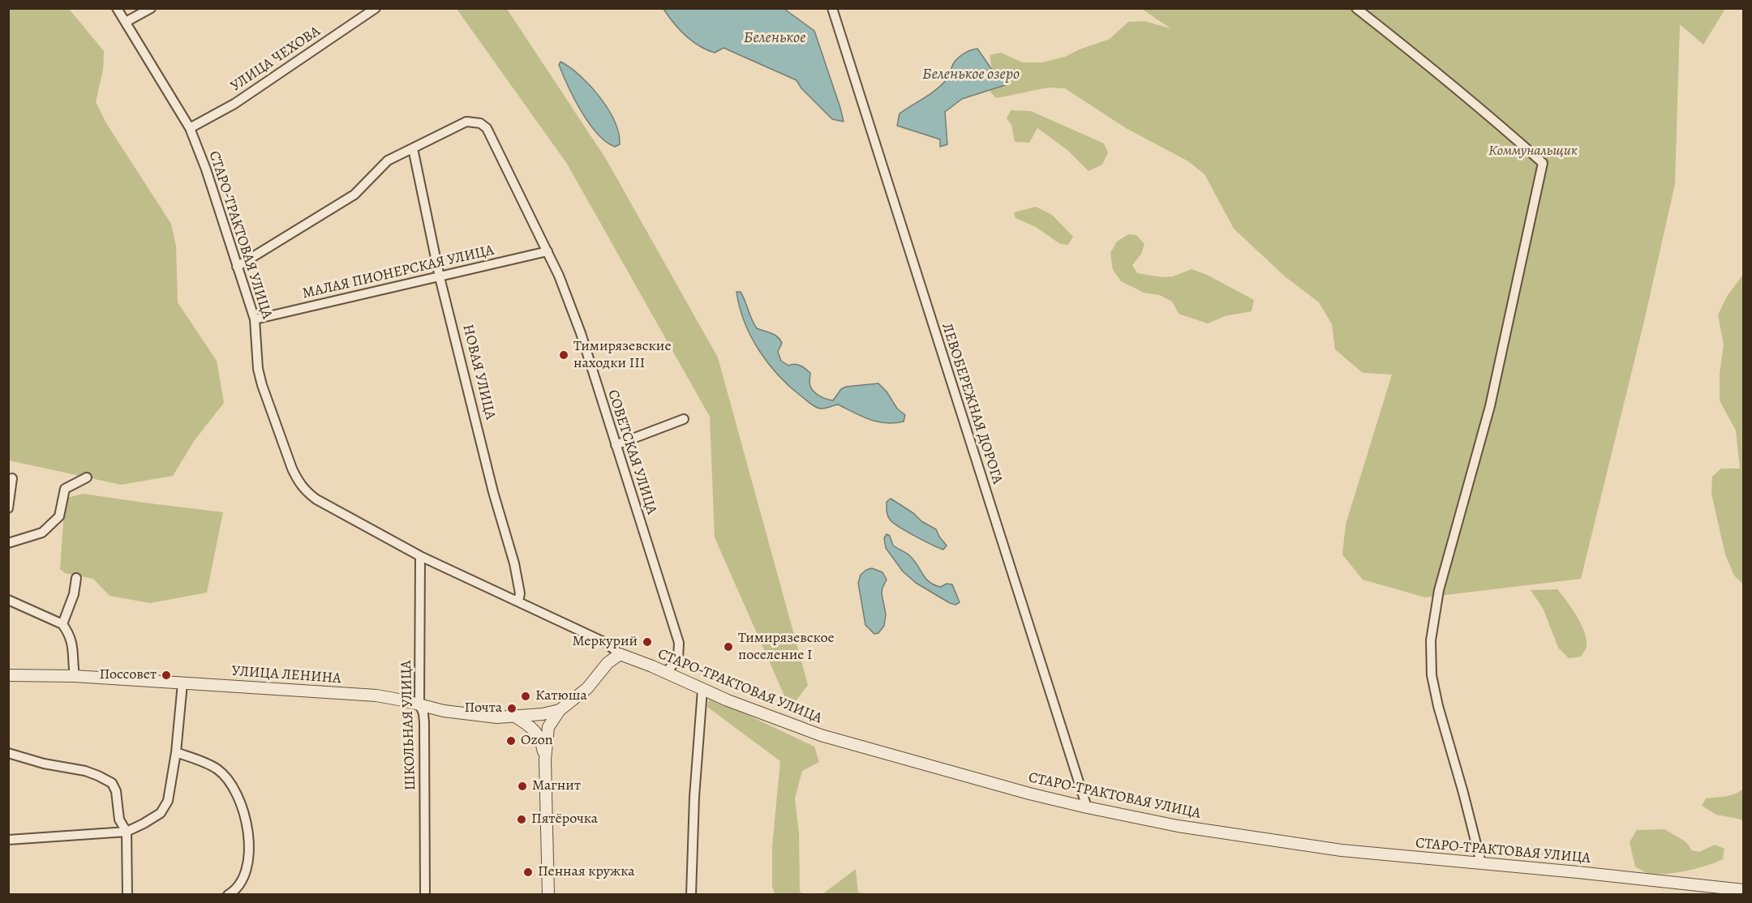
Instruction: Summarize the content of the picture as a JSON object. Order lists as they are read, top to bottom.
{
  "streets": {
    "street": [
      "УЛИЦА ЧЕХОВА",
      "СТАРО-ТРАКТОВАЯ УЛИЦА",
      "МАЛАЯ ПИОНЕРСКАЯ УЛИЦА",
      "НОВАЯ УЛИЦА",
      "ЛЕВОБЕРЕЖНАЯ ДОРОГА",
      "СОВЕТСКАЯ УЛИЦА",
      "УЛИЦА ЛЕНИНА",
      "ШКОЛЬНАЯ УЛИЦА"
    ]
  },
  "crossings": [
    ["УЛИЦА ЧЕХОВА", "СТАРО-ТРАКТОВАЯ УЛИЦА"],
    ["СТАРО-ТРАКТОВАЯ УЛИЦА", "МАЛАЯ ПИОНЕРСКАЯ УЛИЦА"],
    ["СТАРО-ТРАКТОВАЯ УЛИЦА", "НОВАЯ УЛИЦА"],
    ["СТАРО-ТРАКТОВАЯ УЛИЦА", "ЛЕВОБЕРЕЖНАЯ ДОРОГА"],
    ["СТАРО-ТРАКТОВАЯ УЛИЦА", "СОВЕТСКАЯ УЛИЦА"],
    ["СТАРО-ТРАКТОВАЯ УЛИЦА", "ШКОЛЬНАЯ УЛИЦА"],
    ["МАЛАЯ ПИОНЕРСКАЯ УЛИЦА", "НОВАЯ УЛИЦА"],
    ["МАЛАЯ ПИОНЕРСКАЯ УЛИЦА", "СОВЕТСКАЯ УЛИЦА"],
    ["НОВАЯ УЛИЦА", "СОВЕТСКАЯ УЛИЦА"],
    ["УЛИЦА ЛЕНИНА", "ШКОЛЬНАЯ УЛИЦА"]
  ],
  "water": ["Беленькое", "Беленькое озеро"],
  "parks": ["Коммунальщик"],
  "places": [
    "Тимирязевские находки III",
    "Меркурий",
    "Тимирязевское поселение I",
    "Поссовет",
    "Катюша",
    "Почта",
    "Ozon",
    "Магнит",
    "Пятёрочка",
    "Пенная кружка"
  ]
}
